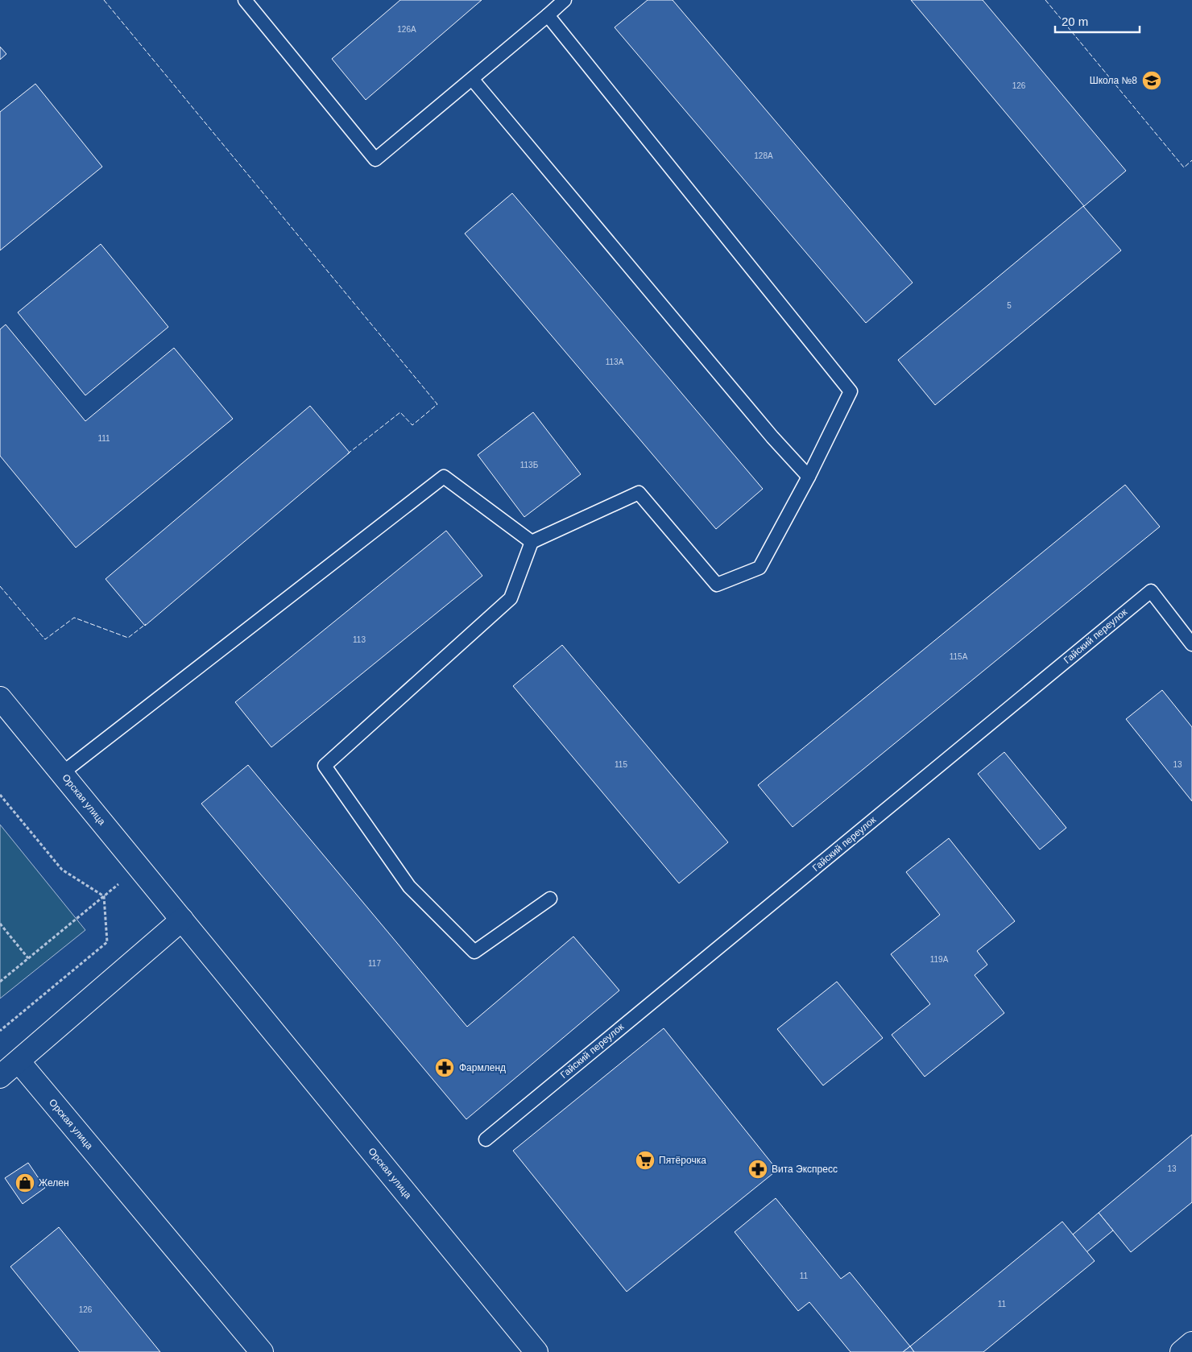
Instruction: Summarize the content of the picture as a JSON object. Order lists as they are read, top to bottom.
{
  "streets": {
    "street": ["Орская улица"],
    "lane": ["Гайский переулок"]
  },
  "places": {
    "school or university": ["Школа №8"],
    "pharmacy": ["Фармленд", "Вита Экспресс"],
    "supermarket": ["Пятёрочка"],
    "shop": ["Желен"]
  },
  "house_numbers": [
    "126А",
    "126",
    "128А",
    "5",
    "113А",
    "111",
    "113Б",
    "113",
    "115А",
    "115",
    "13",
    "119А",
    "117",
    "13",
    "11",
    "11",
    "126"
  ],
  "scale_bar": "20 m"
}
